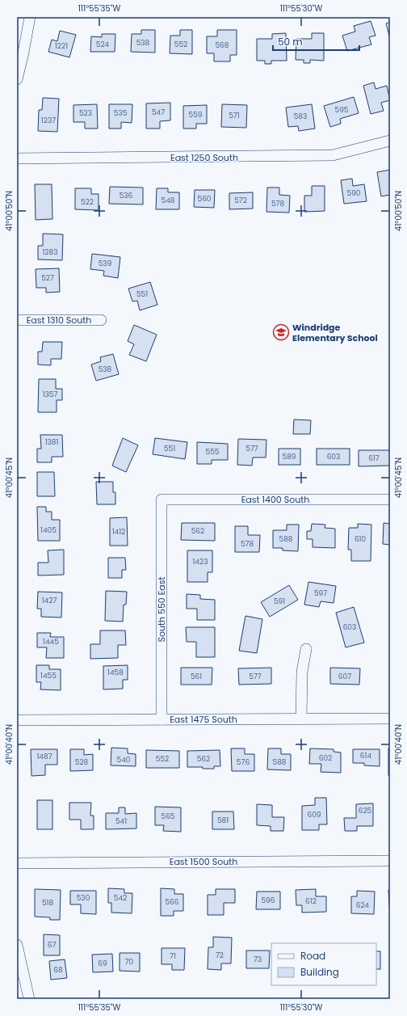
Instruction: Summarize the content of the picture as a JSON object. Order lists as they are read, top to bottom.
{
  "streets": {
    "street": [
      "East 1250 South",
      "East 1310 South",
      "East 1400 South",
      "South 550 East",
      "East 1475 South",
      "East 1500 South"
    ]
  },
  "crossings": [
    ["East 1400 South", "South 550 East"],
    ["South 550 East", "East 1475 South"]
  ],
  "places": {
    "school or university": ["Windridge Elementary School"]
  },
  "house_numbers": [
    "538",
    "524",
    "552",
    "568",
    "1221",
    "595",
    "547",
    "523",
    "535",
    "559",
    "571",
    "583",
    "1237",
    "590",
    "536",
    "560",
    "548",
    "572",
    "522",
    "578",
    "1283",
    "539",
    "527",
    "551",
    "538",
    "1357",
    "1381",
    "551",
    "577",
    "555",
    "589",
    "603",
    "617",
    "1405",
    "562",
    "1412",
    "588",
    "610",
    "578",
    "1423",
    "597",
    "1427",
    "591",
    "603",
    "1445",
    "1458",
    "1455",
    "561",
    "577",
    "607",
    "614",
    "1487",
    "602",
    "552",
    "562",
    "540",
    "528",
    "576",
    "588",
    "625",
    "609",
    "565",
    "581",
    "541",
    "530",
    "542",
    "596",
    "612",
    "566",
    "518",
    "624",
    "67",
    "72",
    "71",
    "73",
    "70",
    "69",
    "68"
  ],
  "legend": ["Road", "Building"],
  "scale_bar": "50 m",
  "coordinates": [
    "111°55'35\"W",
    "111°55'30\"W",
    "41°00'50\"N",
    "41°00'45\"N",
    "41°00'40\"N"
  ]
}
